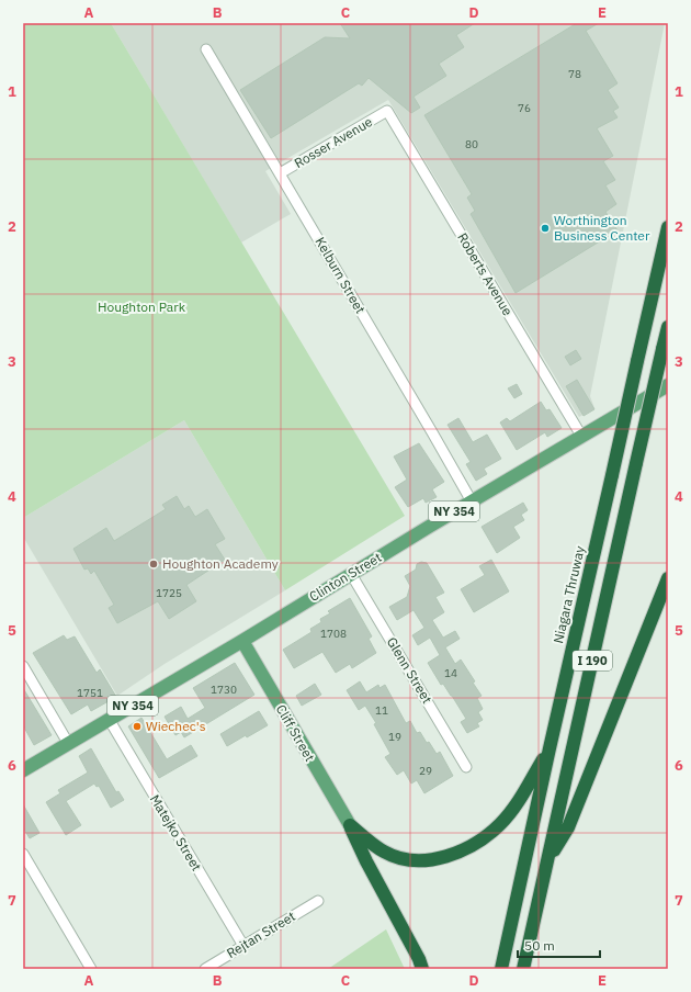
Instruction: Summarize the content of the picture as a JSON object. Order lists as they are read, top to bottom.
{
  "streets": {
    "highway": ["Niagara Thruway", "I 190"],
    "main road": ["NY 354", "Clinton Street", "Cliff Street"],
    "street": [
      "Rosser Avenue",
      "Roberts Avenue",
      "Kelburn Street",
      "Glenn Street",
      "Matejko Street",
      "Rejtan Street"
    ]
  },
  "crossings": [
    ["Rosser Avenue", "Roberts Avenue"],
    ["Rosser Avenue", "Kelburn Street"],
    ["Roberts Avenue", "Clinton Street"],
    ["Kelburn Street", "Clinton Street"],
    ["Clinton Street", "Glenn Street"],
    ["Clinton Street", "Cliff Street"],
    ["Clinton Street", "Matejko Street"],
    ["Matejko Street", "Rejtan Street"]
  ],
  "parks": ["Houghton Park"],
  "places": ["Worthington Business Center", "Houghton Academy", "Wiechec's"],
  "house_numbers": [
    "78",
    "76",
    "80",
    "1725",
    "1708",
    "14",
    "1730",
    "1751",
    "11",
    "19",
    "29"
  ],
  "scale_bar": "50 m",
  "grid": {
    "columns": [
      "A",
      "B",
      "C",
      "D",
      "E"
    ],
    "rows": [
      "1",
      "2",
      "3",
      "4",
      "5",
      "6",
      "7"
    ]
  }
}
